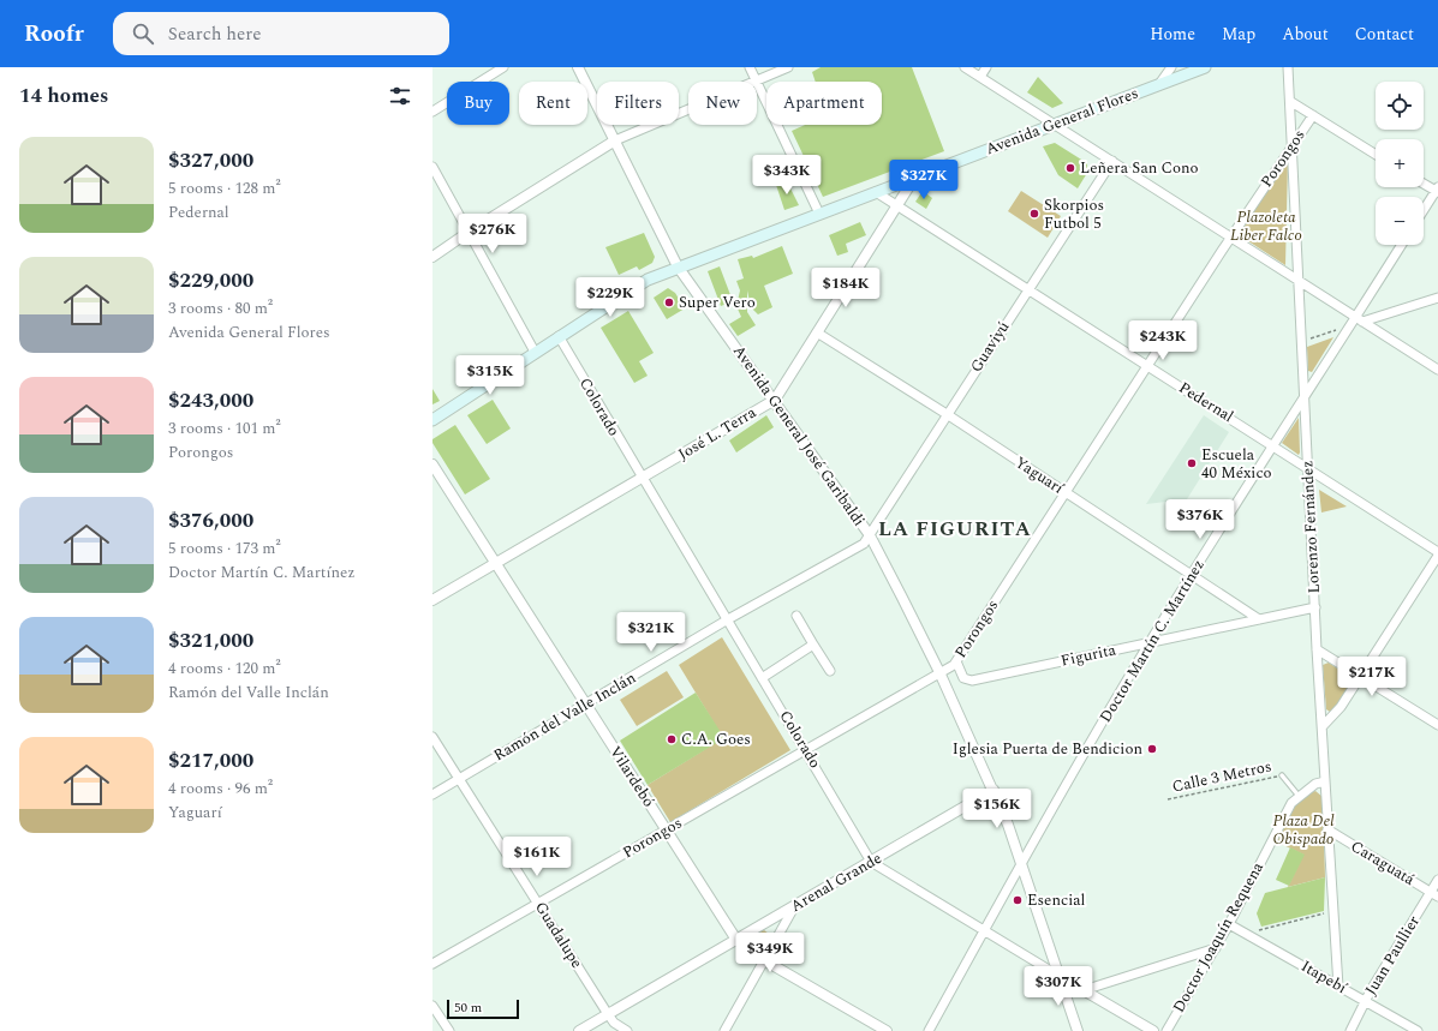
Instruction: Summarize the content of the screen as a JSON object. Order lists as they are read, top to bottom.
{
  "streets": {
    "main road": ["Avenida General Flores"],
    "street": [
      "Porongos",
      "Guaviyú",
      "Pedernal",
      "Colorado",
      "José L. Terra",
      "Avenida General José Garibaldi",
      "Yaguarí",
      "Lorenzo Fernández",
      "Doctor Martín C. Martínez",
      "Figurita",
      "Ramón del Valle Inclán",
      "Vilardebó",
      "Caraguatá",
      "Arenal Grande",
      "Guadalupe",
      "Doctor Joaquín Requena",
      "Juan Paullier",
      "Itapebí"
    ],
    "path": ["Calle 3 Metros"]
  },
  "crossings": [
    ["Avenida General Flores", "Pedernal"],
    ["Avenida General Flores", "Colorado"],
    ["Avenida General Flores", "José L. Terra"],
    ["Avenida General Flores", "Avenida General José Garibaldi"],
    ["Porongos", "Pedernal"],
    ["Porongos", "Colorado"],
    ["Porongos", "Avenida General José Garibaldi"],
    ["Porongos", "Yaguarí"],
    ["Porongos", "Lorenzo Fernández"],
    ["Porongos", "Figurita"],
    ["Porongos", "Vilardebó"],
    ["Porongos", "Guadalupe"],
    ["Guaviyú", "Pedernal"],
    ["Guaviyú", "Avenida General José Garibaldi"],
    ["Guaviyú", "Yaguarí"],
    ["Guaviyú", "Ramón del Valle Inclán"],
    ["Pedernal", "José L. Terra"],
    ["Pedernal", "Lorenzo Fernández"],
    ["Pedernal", "Doctor Martín C. Martínez"],
    ["Colorado", "José L. Terra"],
    ["Colorado", "Avenida General José Garibaldi"],
    ["Colorado", "Doctor Martín C. Martínez"],
    ["Colorado", "Ramón del Valle Inclán"],
    ["Colorado", "Arenal Grande"],
    ["José L. Terra", "Avenida General José Garibaldi"],
    ["José L. Terra", "Yaguarí"],
    ["José L. Terra", "Vilardebó"],
    ["Avenida General José Garibaldi", "Doctor Martín C. Martínez"],
    ["Avenida General José Garibaldi", "Ramón del Valle Inclán"],
    ["Avenida General José Garibaldi", "Arenal Grande"],
    ["Yaguarí", "Doctor Martín C. Martínez"],
    ["Yaguarí", "Figurita"],
    ["Lorenzo Fernández", "Doctor Martín C. Martínez"],
    ["Lorenzo Fernández", "Figurita"],
    ["Lorenzo Fernández", "Caraguatá"],
    ["Lorenzo Fernández", "Doctor Joaquín Requena"],
    ["Lorenzo Fernández", "Itapebí"],
    ["Doctor Martín C. Martínez", "Figurita"],
    ["Ramón del Valle Inclán", "Vilardebó"],
    ["Ramón del Valle Inclán", "Guadalupe"],
    ["Vilardebó", "Arenal Grande"],
    ["Caraguatá", "Juan Paullier"],
    ["Arenal Grande", "Guadalupe"],
    ["Doctor Joaquín Requena", "Itapebí"],
    ["Juan Paullier", "Itapebí"]
  ],
  "districts": ["LA FIGURITA"],
  "parks": ["Plazoleta Liber Falco", "Plaza Del Obispado"],
  "places": [
    "Leñera San Cono",
    "Skorpios Futbol 5",
    "Super Vero",
    "Escuela 40 México",
    "C.A. Goes",
    "Iglesia Puerta de Bendicion",
    "Esencial"
  ],
  "scale_bar": "50 m",
  "page": {
    "header": "Roofr",
    "search": "Search here",
    "nav": [
      "Home",
      "Map",
      "About",
      "Contact"
    ],
    "heading": "14 homes",
    "map_buttons": ["+", "−"],
    "chip": [
      "Buy",
      "Rent",
      "Filters",
      "New",
      "Apartment"
    ],
    "list": [
      {
        "name": "$327,000",
        "note": "5 rooms · 128 m² · Pedernal"
      },
      {
        "name": "$229,000",
        "note": "3 rooms · 80 m² · Avenida General Flores"
      },
      {
        "name": "$243,000",
        "note": "3 rooms · 101 m² · Porongos"
      },
      {
        "name": "$376,000",
        "note": "5 rooms · 173 m² · Doctor Martín C. Martínez"
      },
      {
        "name": "$321,000",
        "note": "4 rooms · 120 m² · Ramón del Valle Inclán"
      },
      {
        "name": "$217,000",
        "note": "4 rooms · 96 m² · Yaguarí"
      }
    ],
    "price": [
      "$343K",
      "$327K",
      "$276K",
      "$184K",
      "$229K",
      "$243K",
      "$315K",
      "$376K",
      "$321K",
      "$217K",
      "$156K",
      "$161K",
      "$349K",
      "$307K"
    ],
    "scale": "50 m"
  }
}
